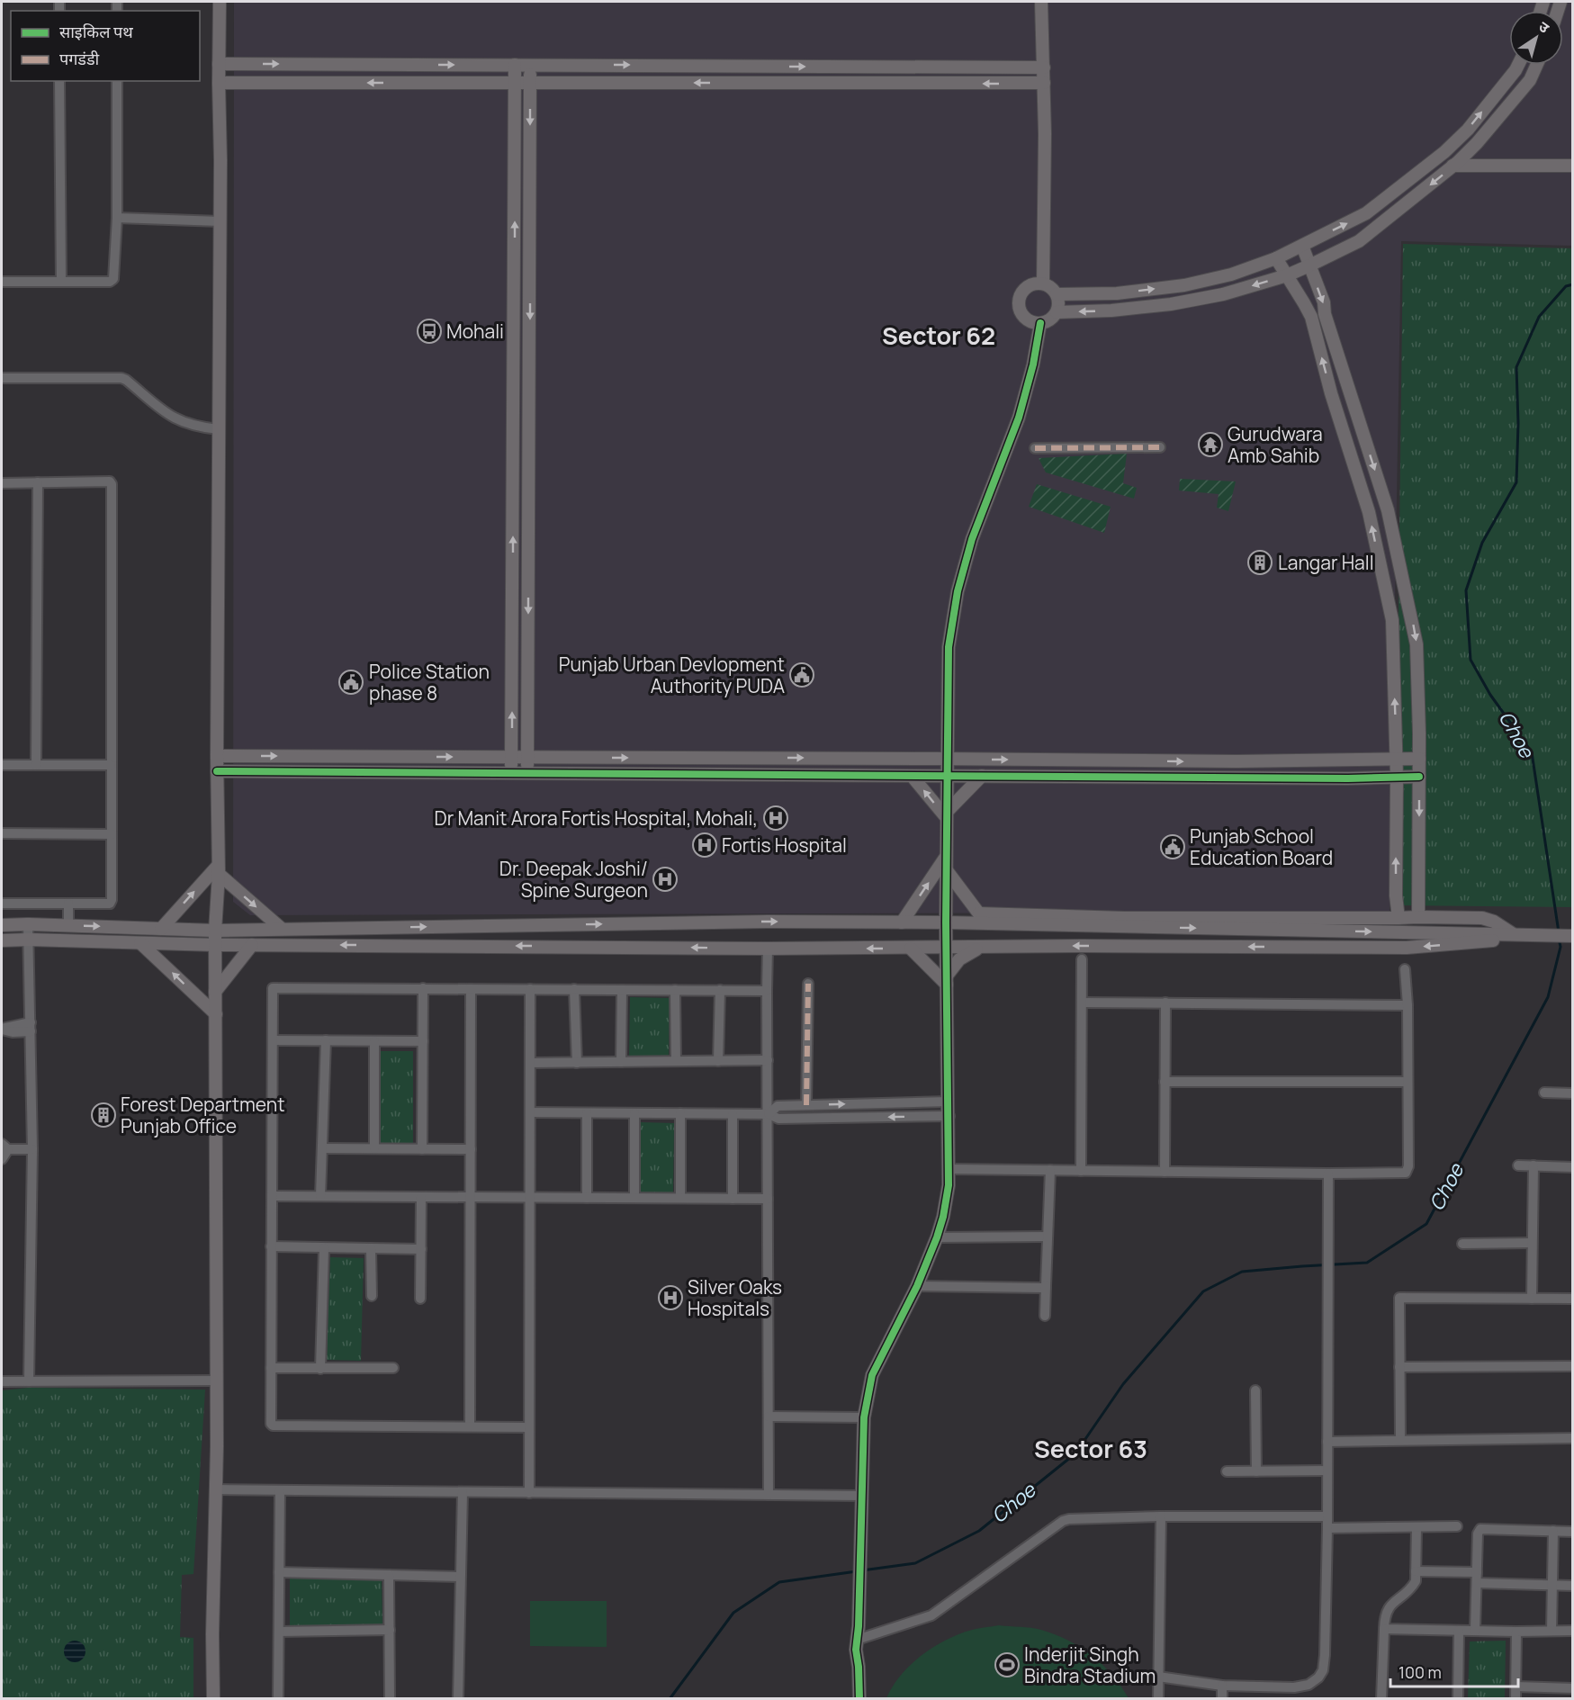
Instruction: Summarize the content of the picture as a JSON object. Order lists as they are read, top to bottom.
{
  "districts": ["Sector 62", "Sector 63"],
  "water": ["Choe"],
  "places": {
    "bus stop": ["Mohali"],
    "temple": ["Gurudwara Amb Sahib"],
    "building": ["Langar Hall", "Forest Department Punjab Office"],
    "public building": ["Punjab Urban Devlopment Authority PUDA", "Police Station phase 8", "Punjab School Education Board"],
    "hospital": [
      "Dr Manit Arora Fortis Hospital, Mohali,",
      "Fortis Hospital",
      "Dr. Deepak Joshi/ Spine Surgeon",
      "Silver Oaks Hospitals"
    ],
    "sports": ["Inderjit Singh Bindra Stadium"]
  },
  "legend": ["साइकिल पथ", "पगडंडी"],
  "scale_bar": "100 m",
  "north": "top right"
}
